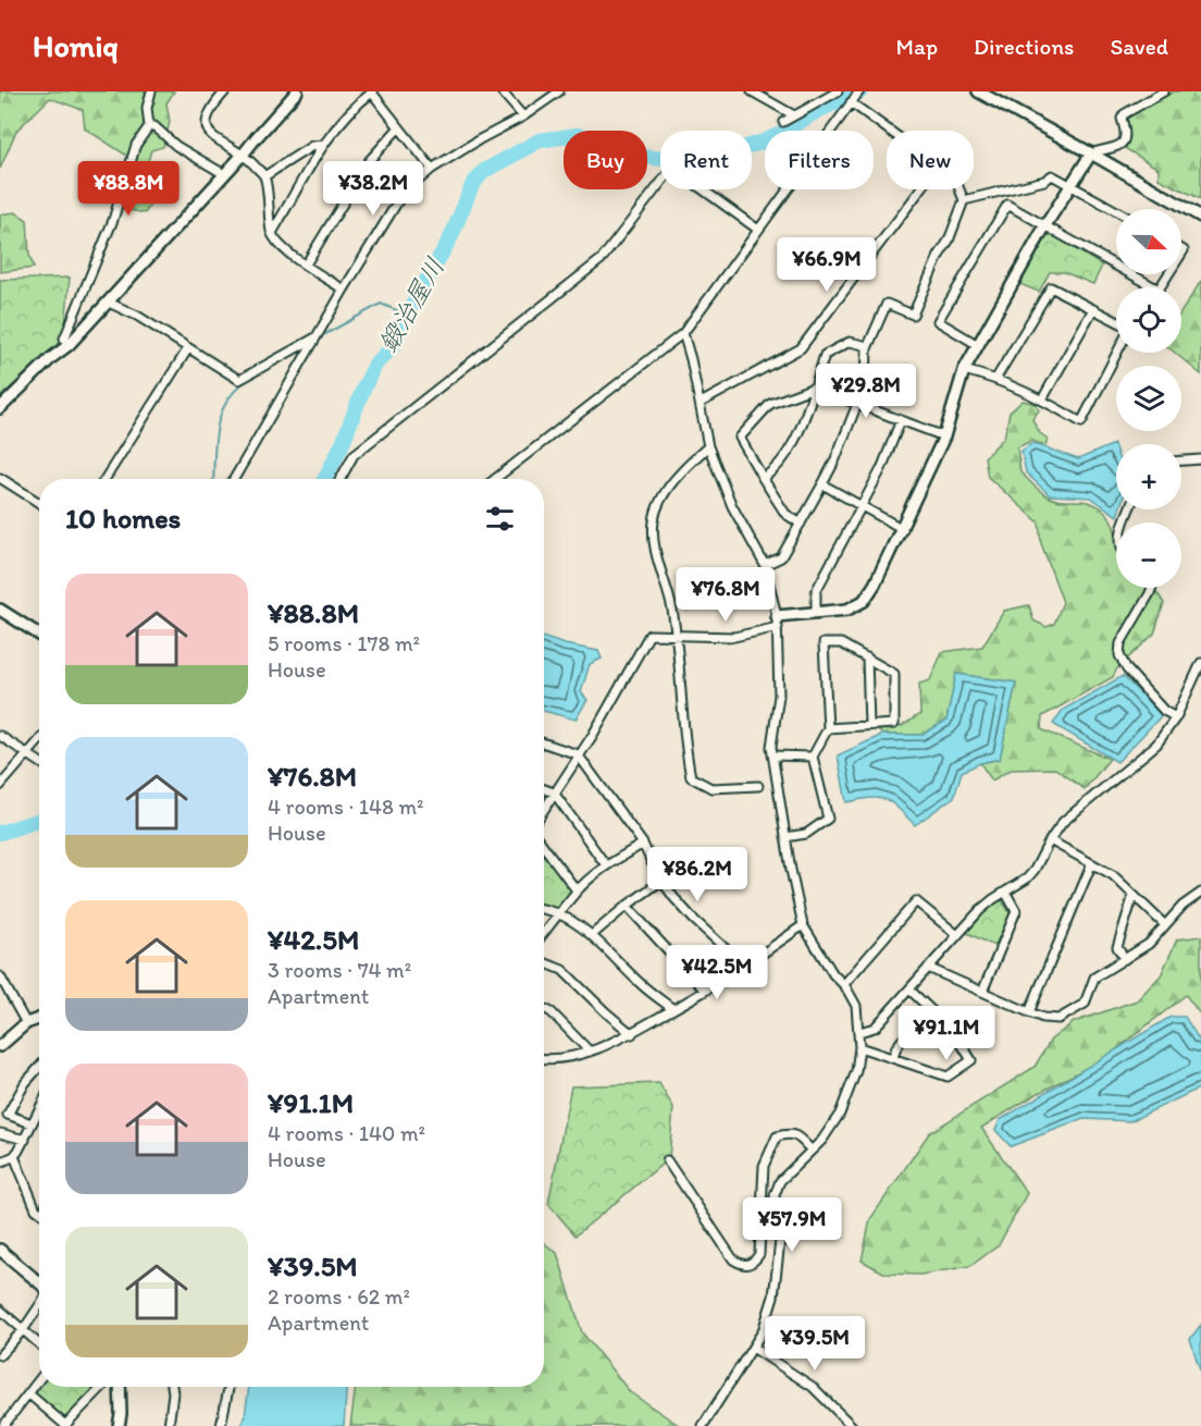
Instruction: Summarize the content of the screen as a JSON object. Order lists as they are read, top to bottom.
{
  "water": ["鍛治屋川"],
  "north": "right",
  "page": {
    "header": "Homiq",
    "nav": ["Map", "Directions", "Saved"],
    "chip": [
      "Buy",
      "Rent",
      "Filters",
      "New"
    ],
    "price": [
      "¥88.8M",
      "¥38.2M",
      "¥66.9M",
      "¥29.8M",
      "¥76.8M",
      "¥86.2M",
      "¥42.5M",
      "¥91.1M",
      "¥57.9M",
      "¥39.5M"
    ],
    "map_buttons": ["+", "−"],
    "heading": "10 homes",
    "list": [
      {
        "name": "¥88.8M",
        "note": "5 rooms · 178 m² · House"
      },
      {
        "name": "¥76.8M",
        "note": "4 rooms · 148 m² · House"
      },
      {
        "name": "¥42.5M",
        "note": "3 rooms · 74 m² · Apartment"
      },
      {
        "name": "¥91.1M",
        "note": "4 rooms · 140 m² · House"
      },
      {
        "name": "¥39.5M",
        "note": "2 rooms · 62 m² · Apartment"
      }
    ]
  }
}
